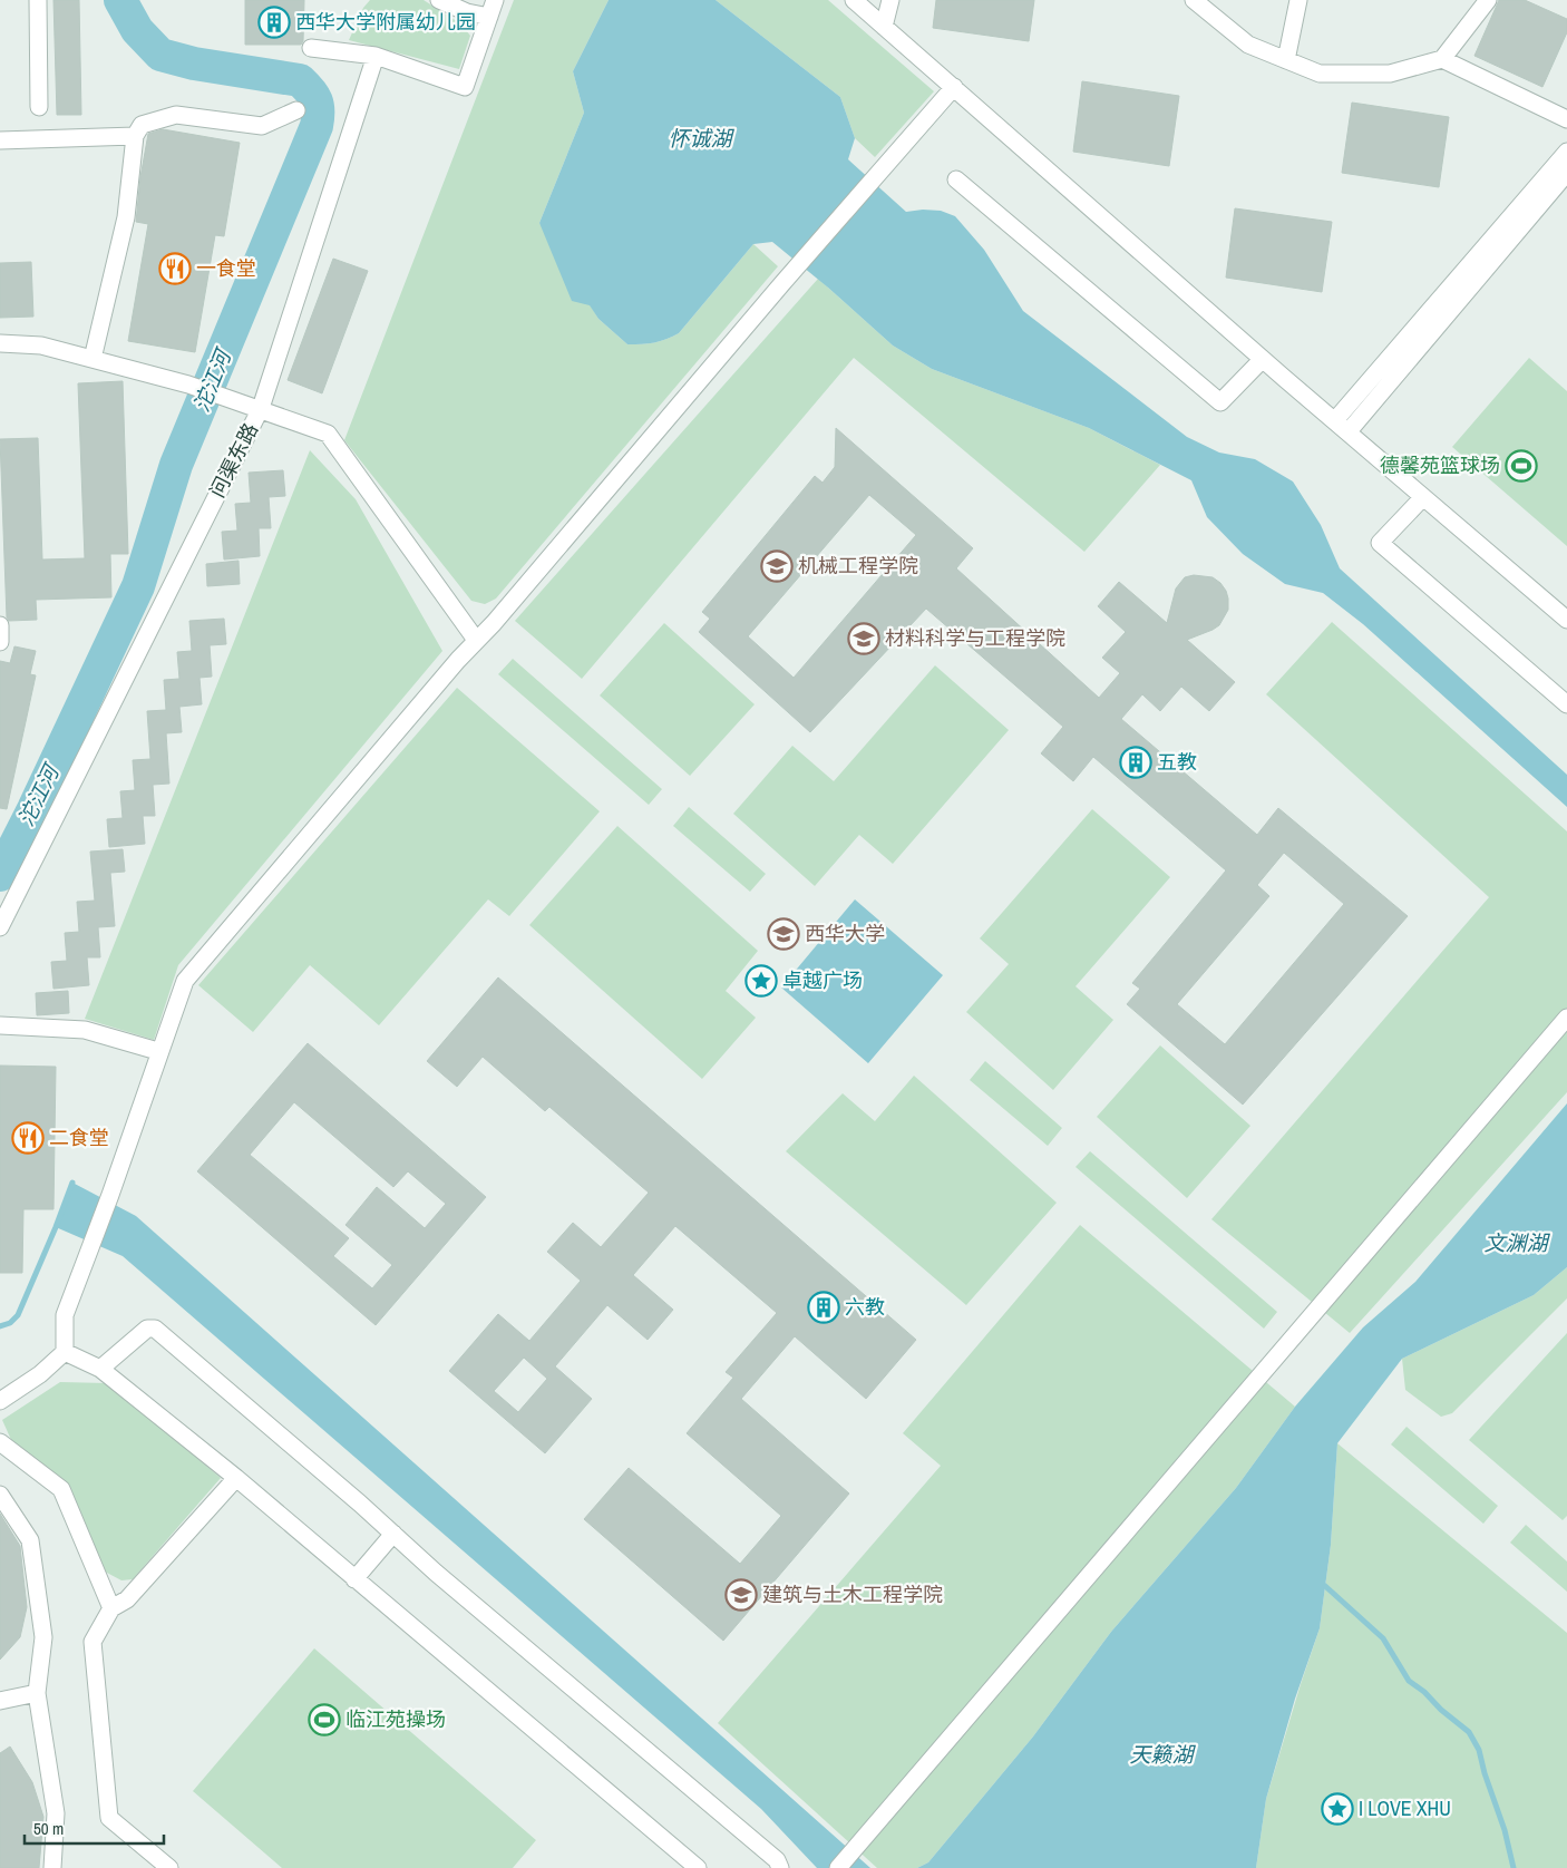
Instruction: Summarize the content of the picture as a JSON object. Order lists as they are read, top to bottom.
{
  "streets": {
    "street": ["问渠东路"]
  },
  "water": [
    "怀诚湖",
    "沱江河",
    "文渊湖",
    "天籁湖"
  ],
  "places": {
    "building": ["西华大学附属幼儿园", "五教", "六教"],
    "restaurant": ["一食堂", "二食堂"],
    "sports": ["德馨苑篮球场", "临江苑操场"],
    "school or university": [
      "机械工程学院",
      "材料科学与工程学院",
      "西华大学",
      "建筑与土木工程学院"
    ],
    "place": ["卓越广场", "I LOVE XHU"]
  },
  "scale_bar": "50 m"
}
